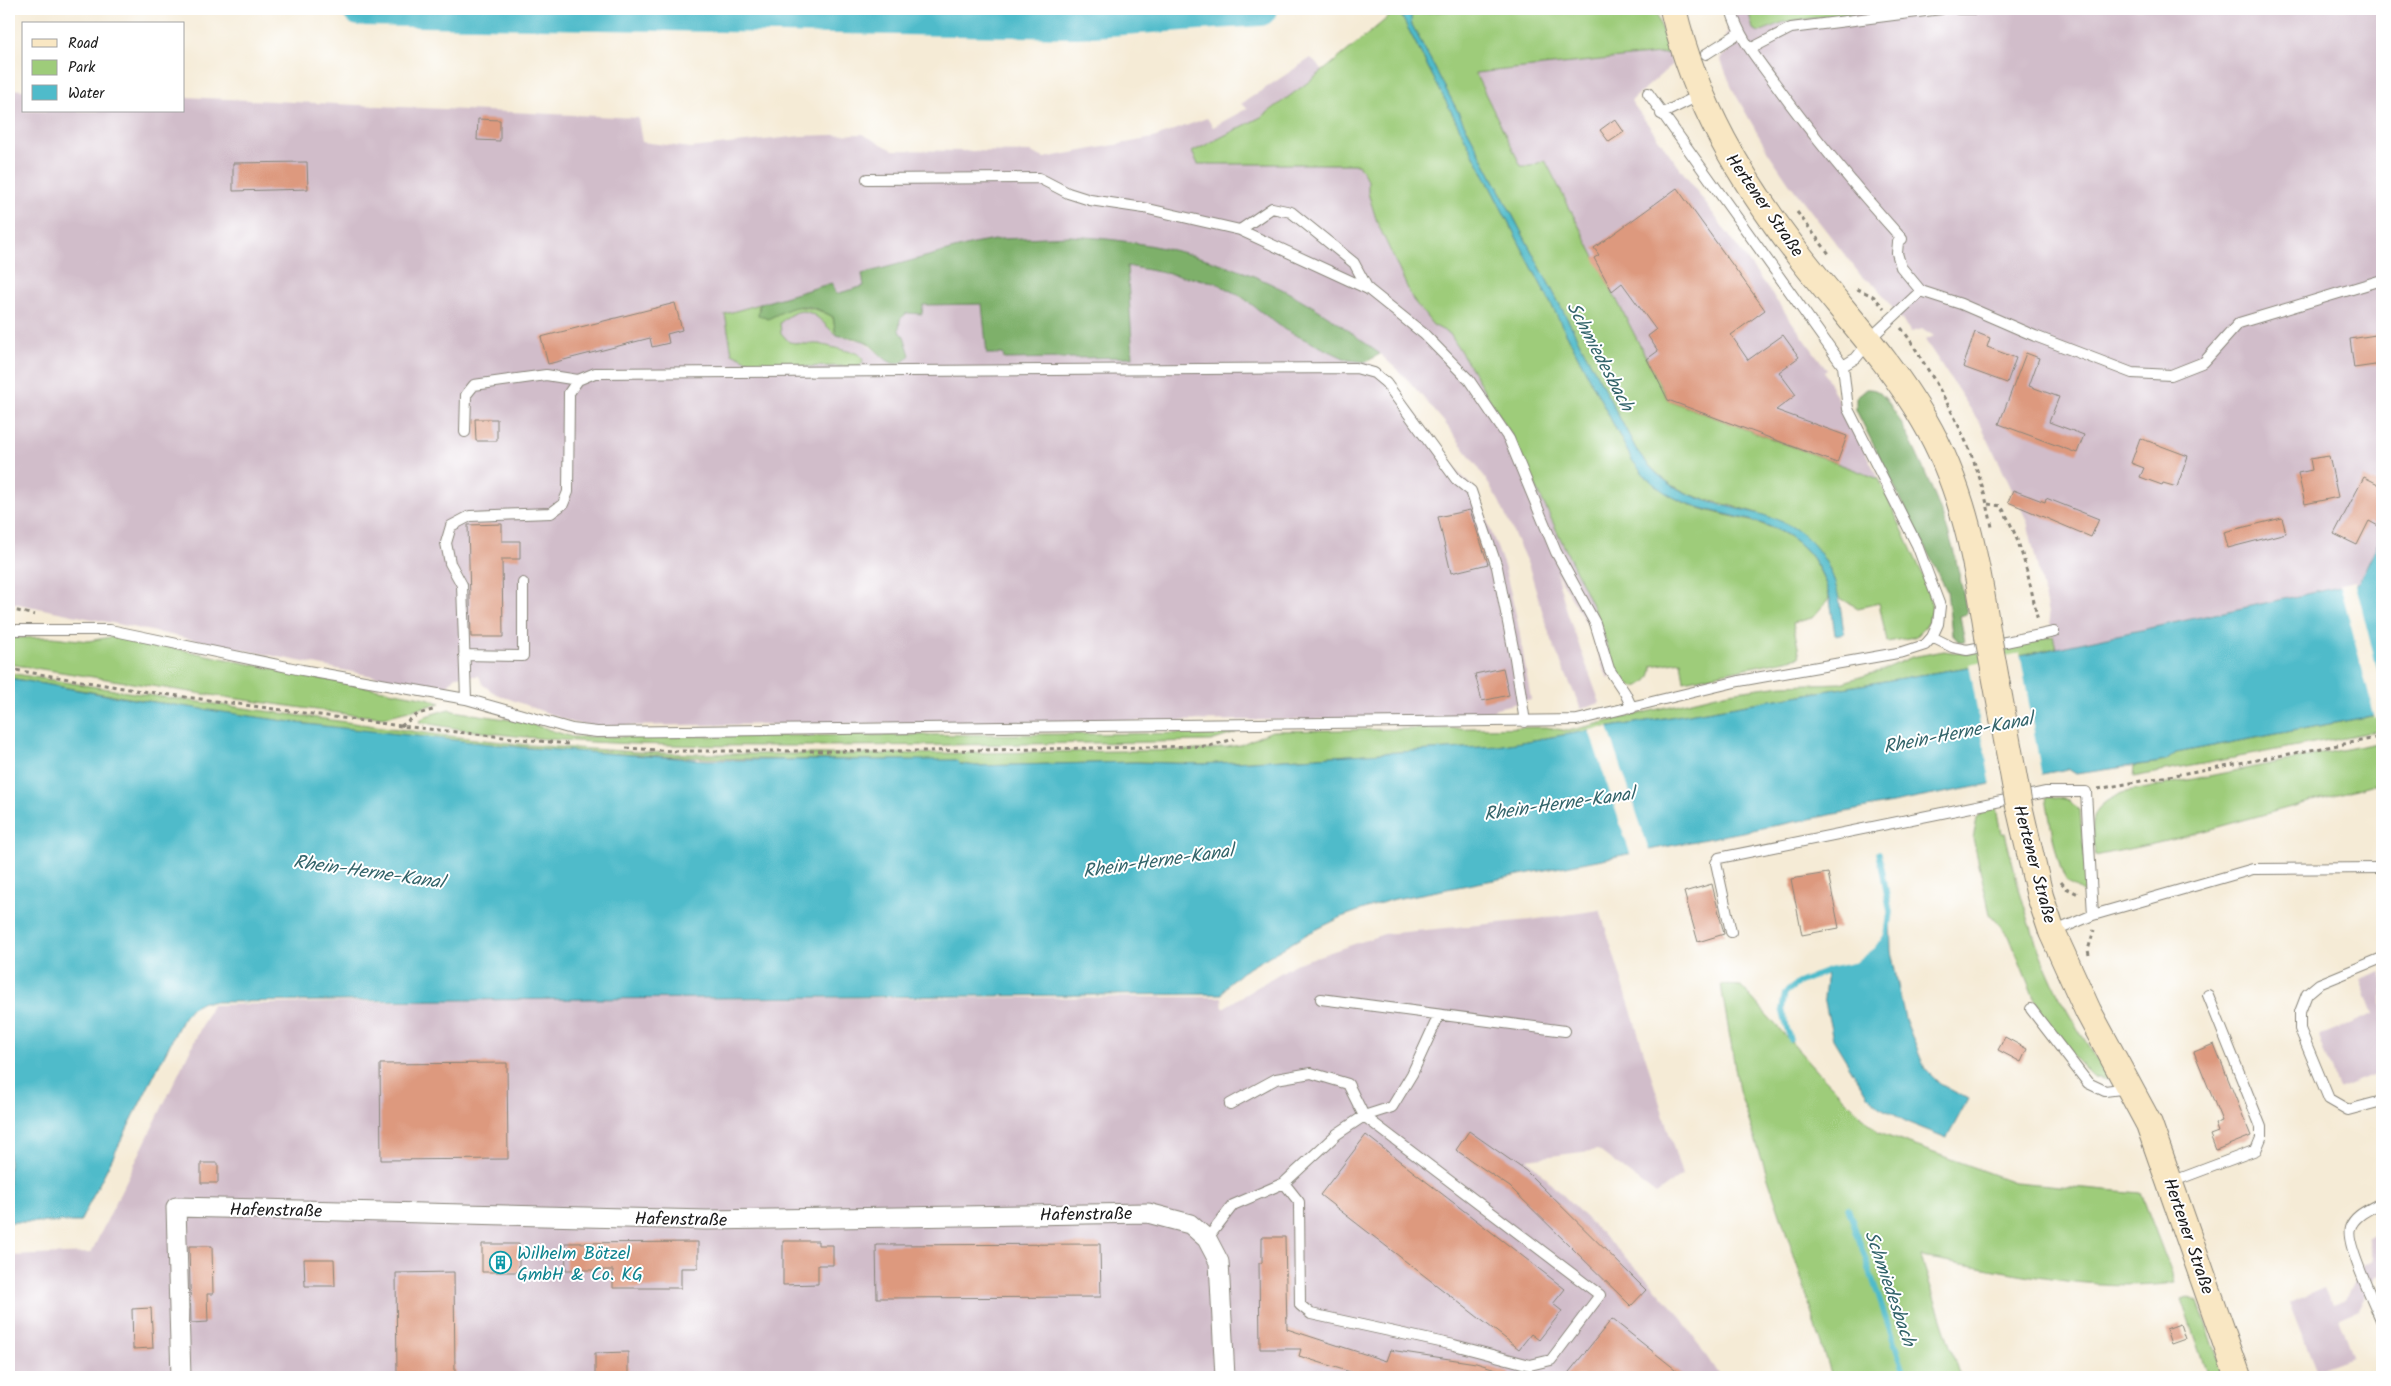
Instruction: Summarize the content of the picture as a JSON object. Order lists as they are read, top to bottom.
{
  "streets": {
    "main road": ["Hertener Straße"],
    "street": ["Hafenstraße"]
  },
  "water": ["Schmiedesbach", "Rhein-Herne-Kanal"],
  "places": {
    "building": ["Wilhelm Bötzel GmbH & Co. KG"]
  },
  "legend": ["Road", "Park", "Water"]
}
